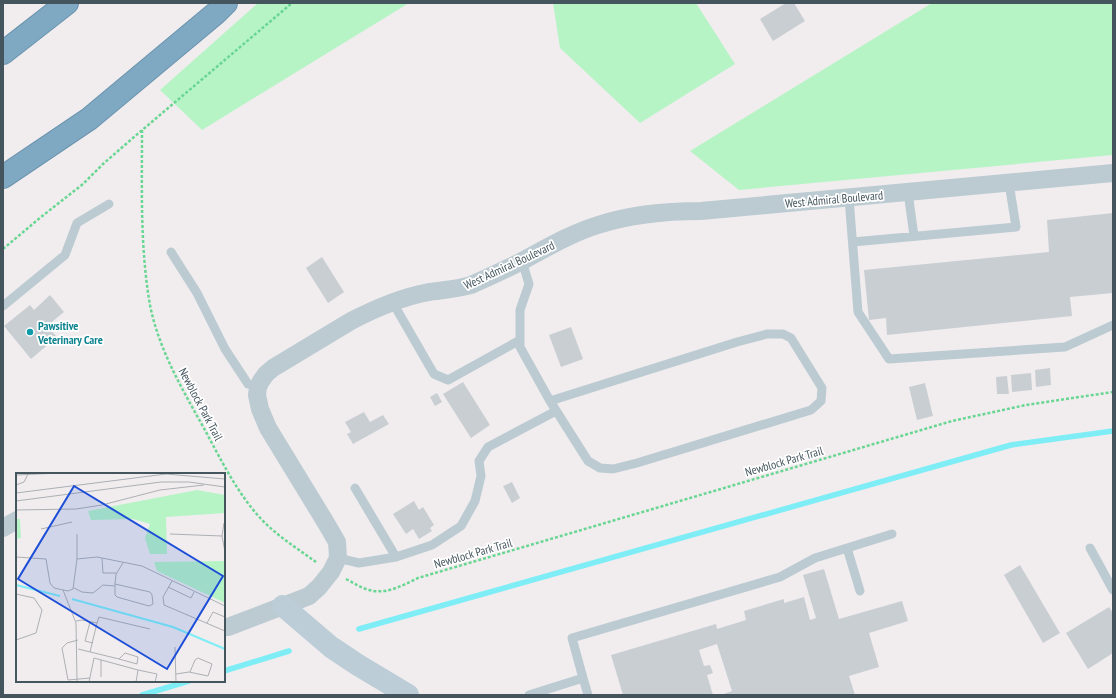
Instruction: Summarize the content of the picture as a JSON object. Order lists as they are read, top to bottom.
{
  "streets": {
    "street": ["West Admiral Boulevard"],
    "path": ["Newblock Park Trail"]
  },
  "places": ["Pawsitive Veterinary Care"]
}
